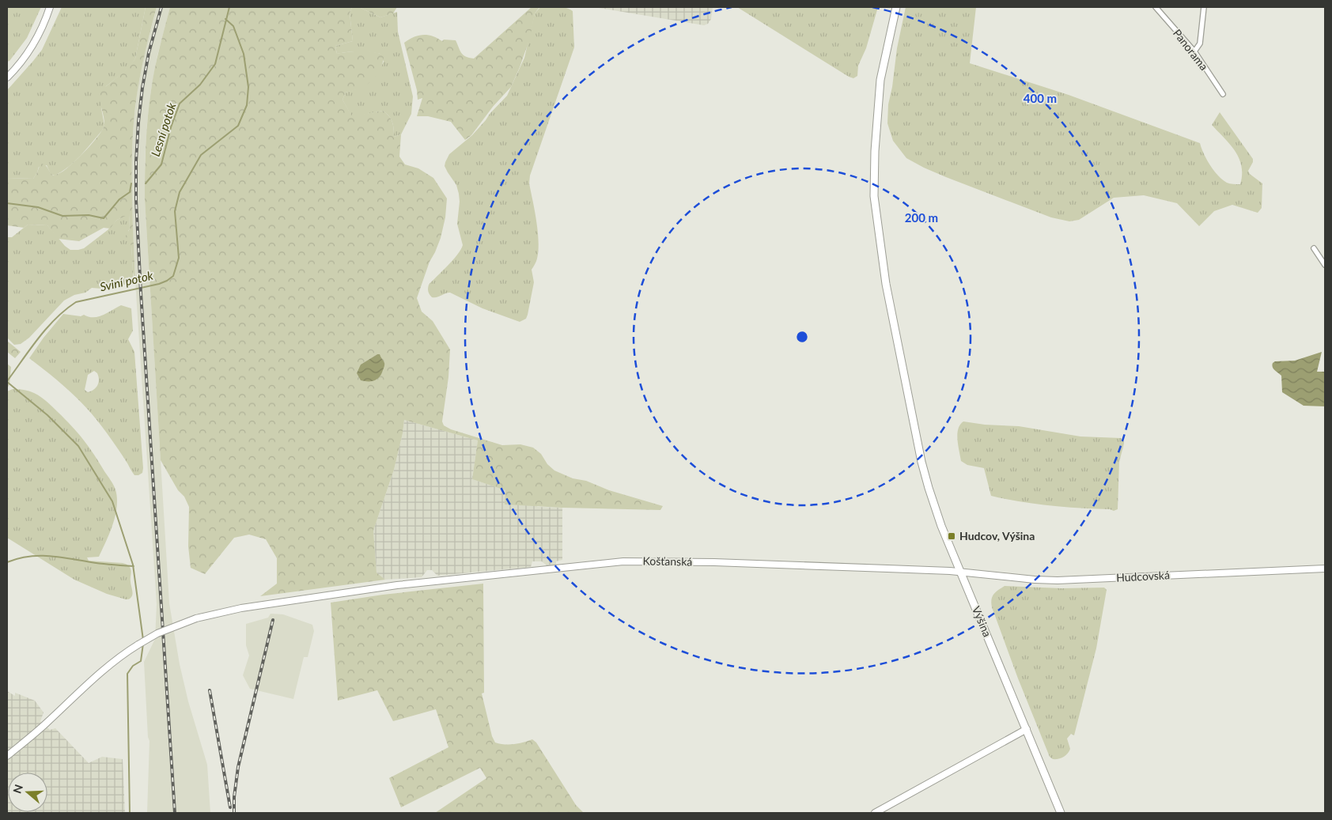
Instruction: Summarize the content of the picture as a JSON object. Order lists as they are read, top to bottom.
{
  "streets": {
    "main road": ["Výšina"],
    "street": ["Panorama", "Košťanská", "Hudcovská"]
  },
  "crossings": [
    ["Košťanská", "Hudcovská"],
    ["Košťanská", "Výšina"],
    ["Hudcovská", "Výšina"]
  ],
  "water": ["Lesní potok", "Sviní potok"],
  "places": {
    "transit": ["Hudcov, Výšina"]
  },
  "north": "left",
  "rings": ["400 m", "200 m"]
}
